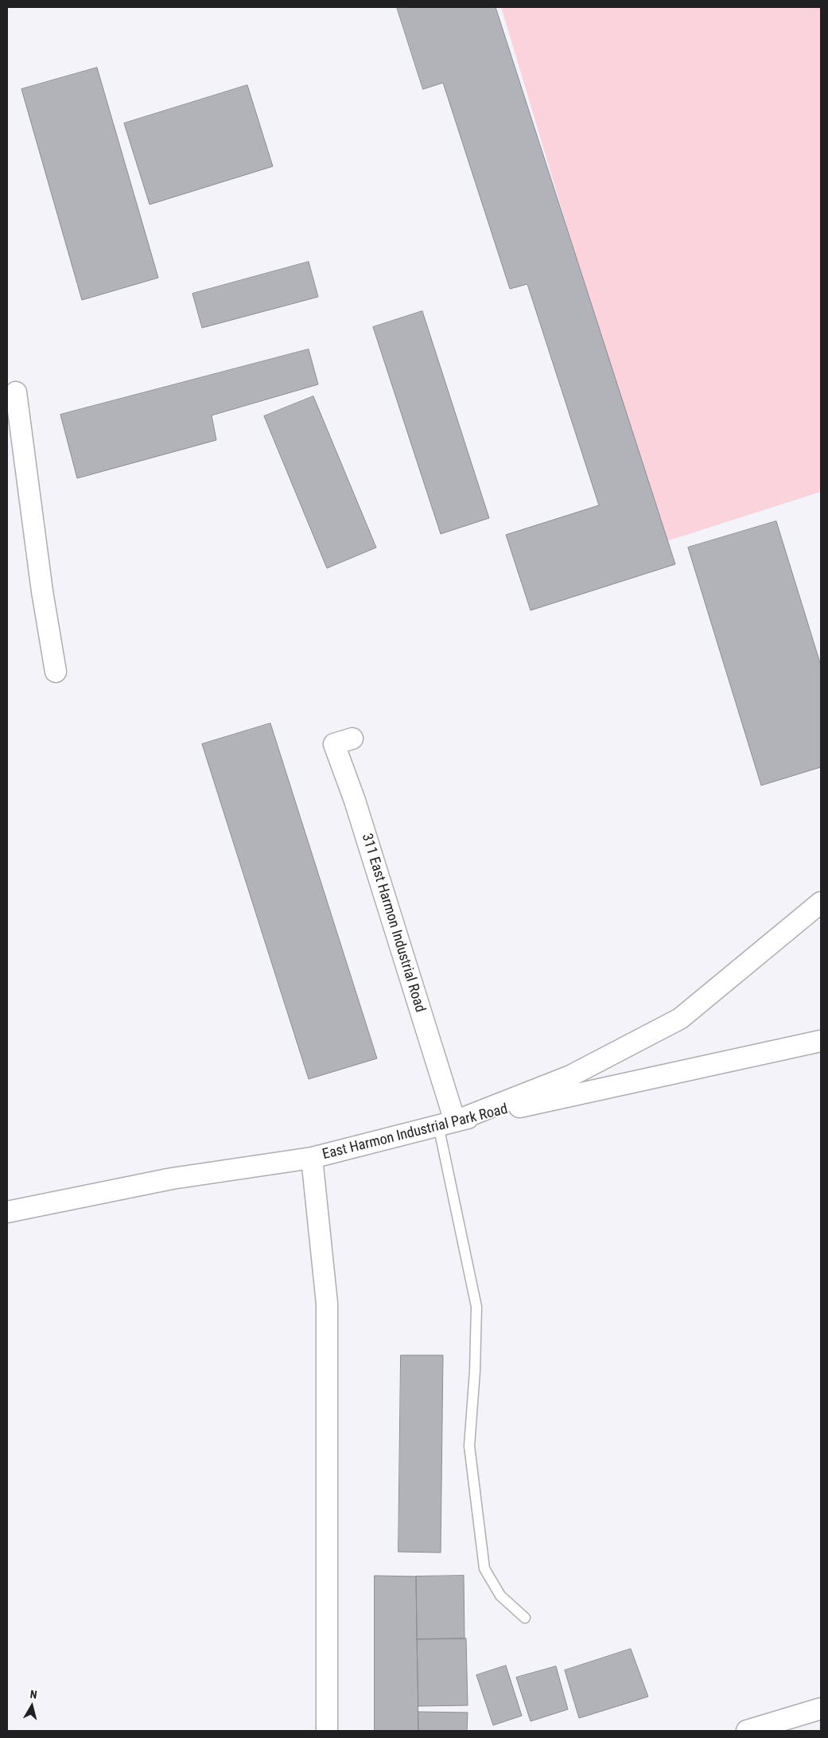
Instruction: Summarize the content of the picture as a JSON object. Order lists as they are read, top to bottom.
{
  "streets": {
    "street": ["311 East Harmon Industrial Road", "East Harmon Industrial Park Road"]
  },
  "crossings": [
    ["311 East Harmon Industrial Road", "East Harmon Industrial Park Road"]
  ],
  "north": "top"
}
